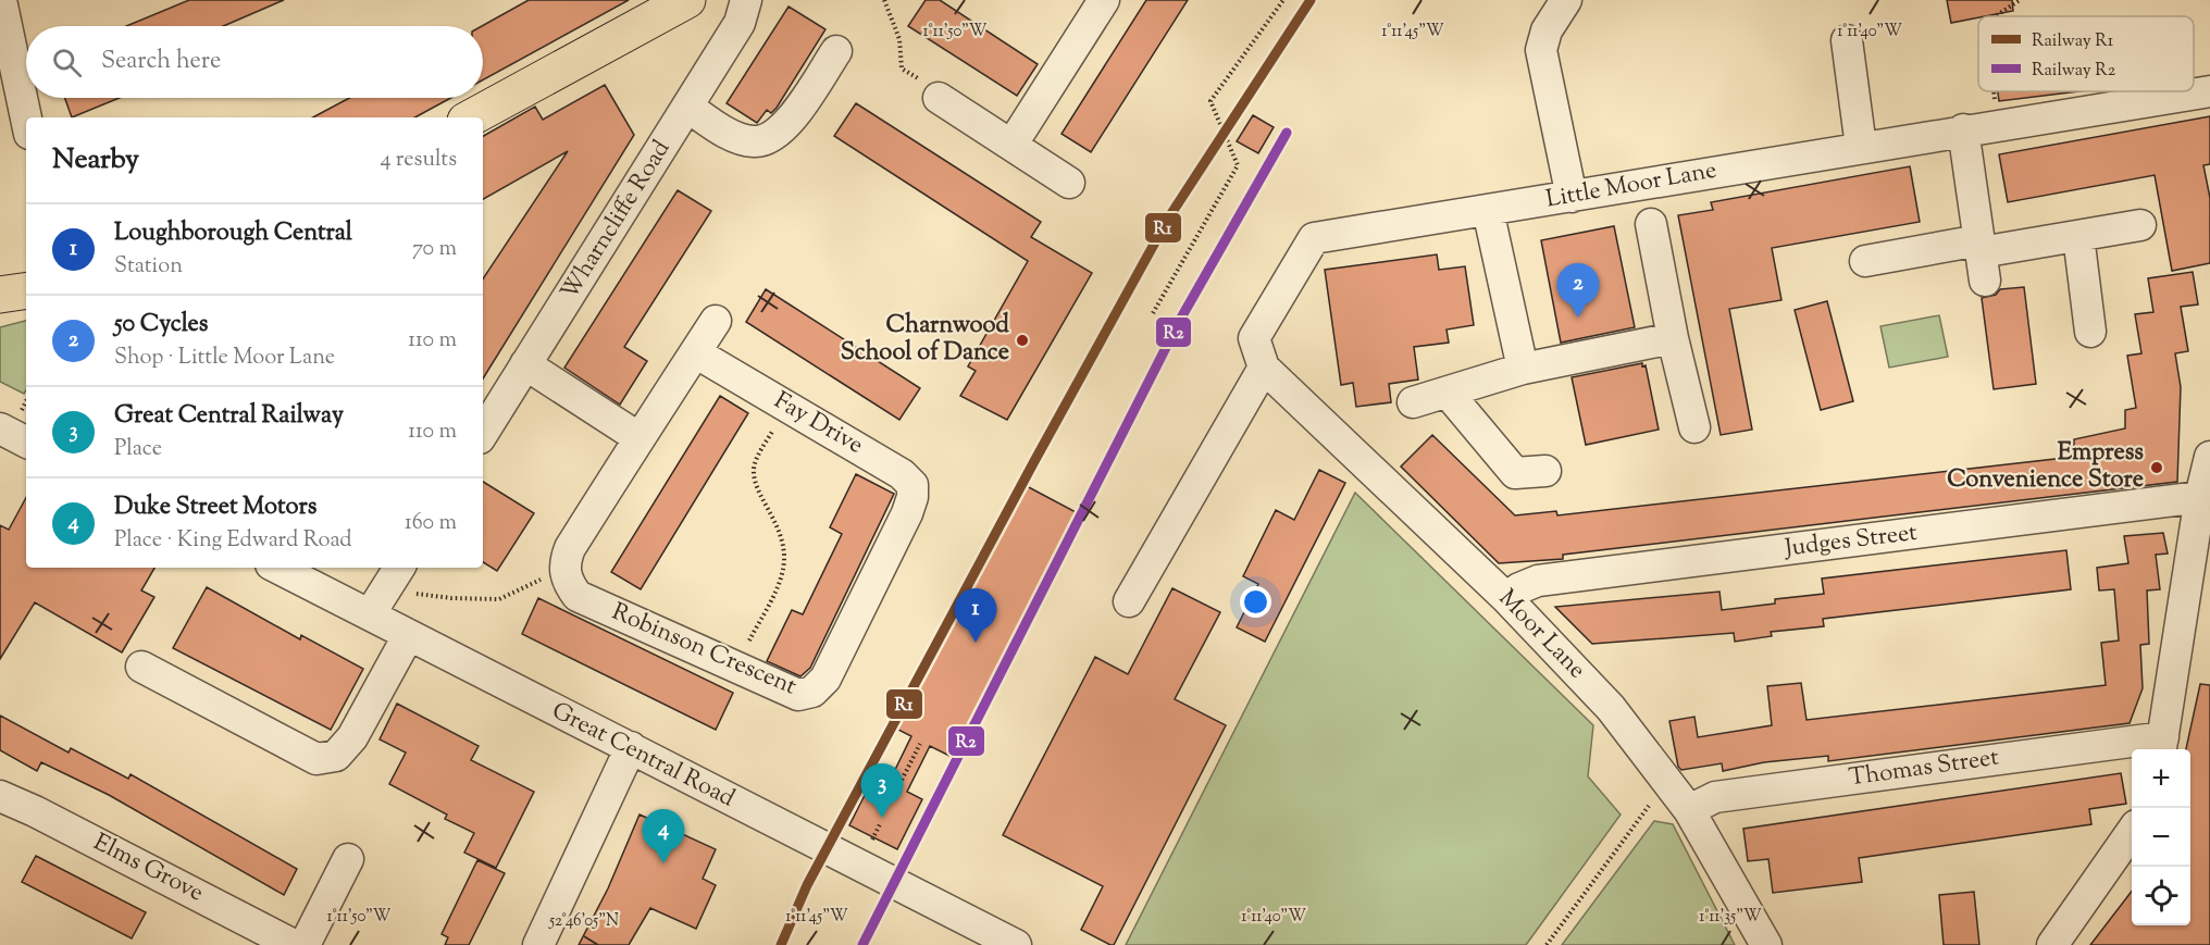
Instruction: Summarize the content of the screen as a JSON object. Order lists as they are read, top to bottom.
{
  "streets": {
    "street": [
      "Little Moor Lane",
      "Wharncliffe Road",
      "Fay Drive",
      "Judges Street",
      "Moor Lane",
      "Robinson Crescent",
      "Great Central Road",
      "Thomas Street",
      "Elms Grove"
    ]
  },
  "crossings": [
    ["Little Moor Lane", "Moor Lane"],
    ["Fay Drive", "Robinson Crescent"],
    ["Judges Street", "Moor Lane"],
    ["Moor Lane", "Thomas Street"]
  ],
  "places": ["Charnwood School of Dance", "Empress Convenience Store"],
  "lines": ["rail line R1", "rail line R2"],
  "legend": ["Railway R1", "Railway R2"],
  "page": {
    "search": "Search here",
    "heading": ["Nearby", "4 results"],
    "list": [
      {
        "mark": "1",
        "name": "Loughborough Central",
        "note": "Station",
        "value": "70 m"
      },
      {
        "mark": "2",
        "name": "50 Cycles",
        "note": "Shop · Little Moor Lane",
        "value": "110 m"
      },
      {
        "mark": "3",
        "name": "Great Central Railway",
        "note": "Place",
        "value": "110 m"
      },
      {
        "mark": "4",
        "name": "Duke Street Motors",
        "note": "Place · King Edward Road",
        "value": "160 m"
      }
    ],
    "pins": [
      "2",
      "1",
      "3",
      "4"
    ],
    "map_buttons": ["+", "−"]
  },
  "coordinates": [
    "1°11'50\"W",
    "1°11'45\"W",
    "1°11'40\"W",
    "1°11'35\"W",
    "52°46'05\"N"
  ]
}
